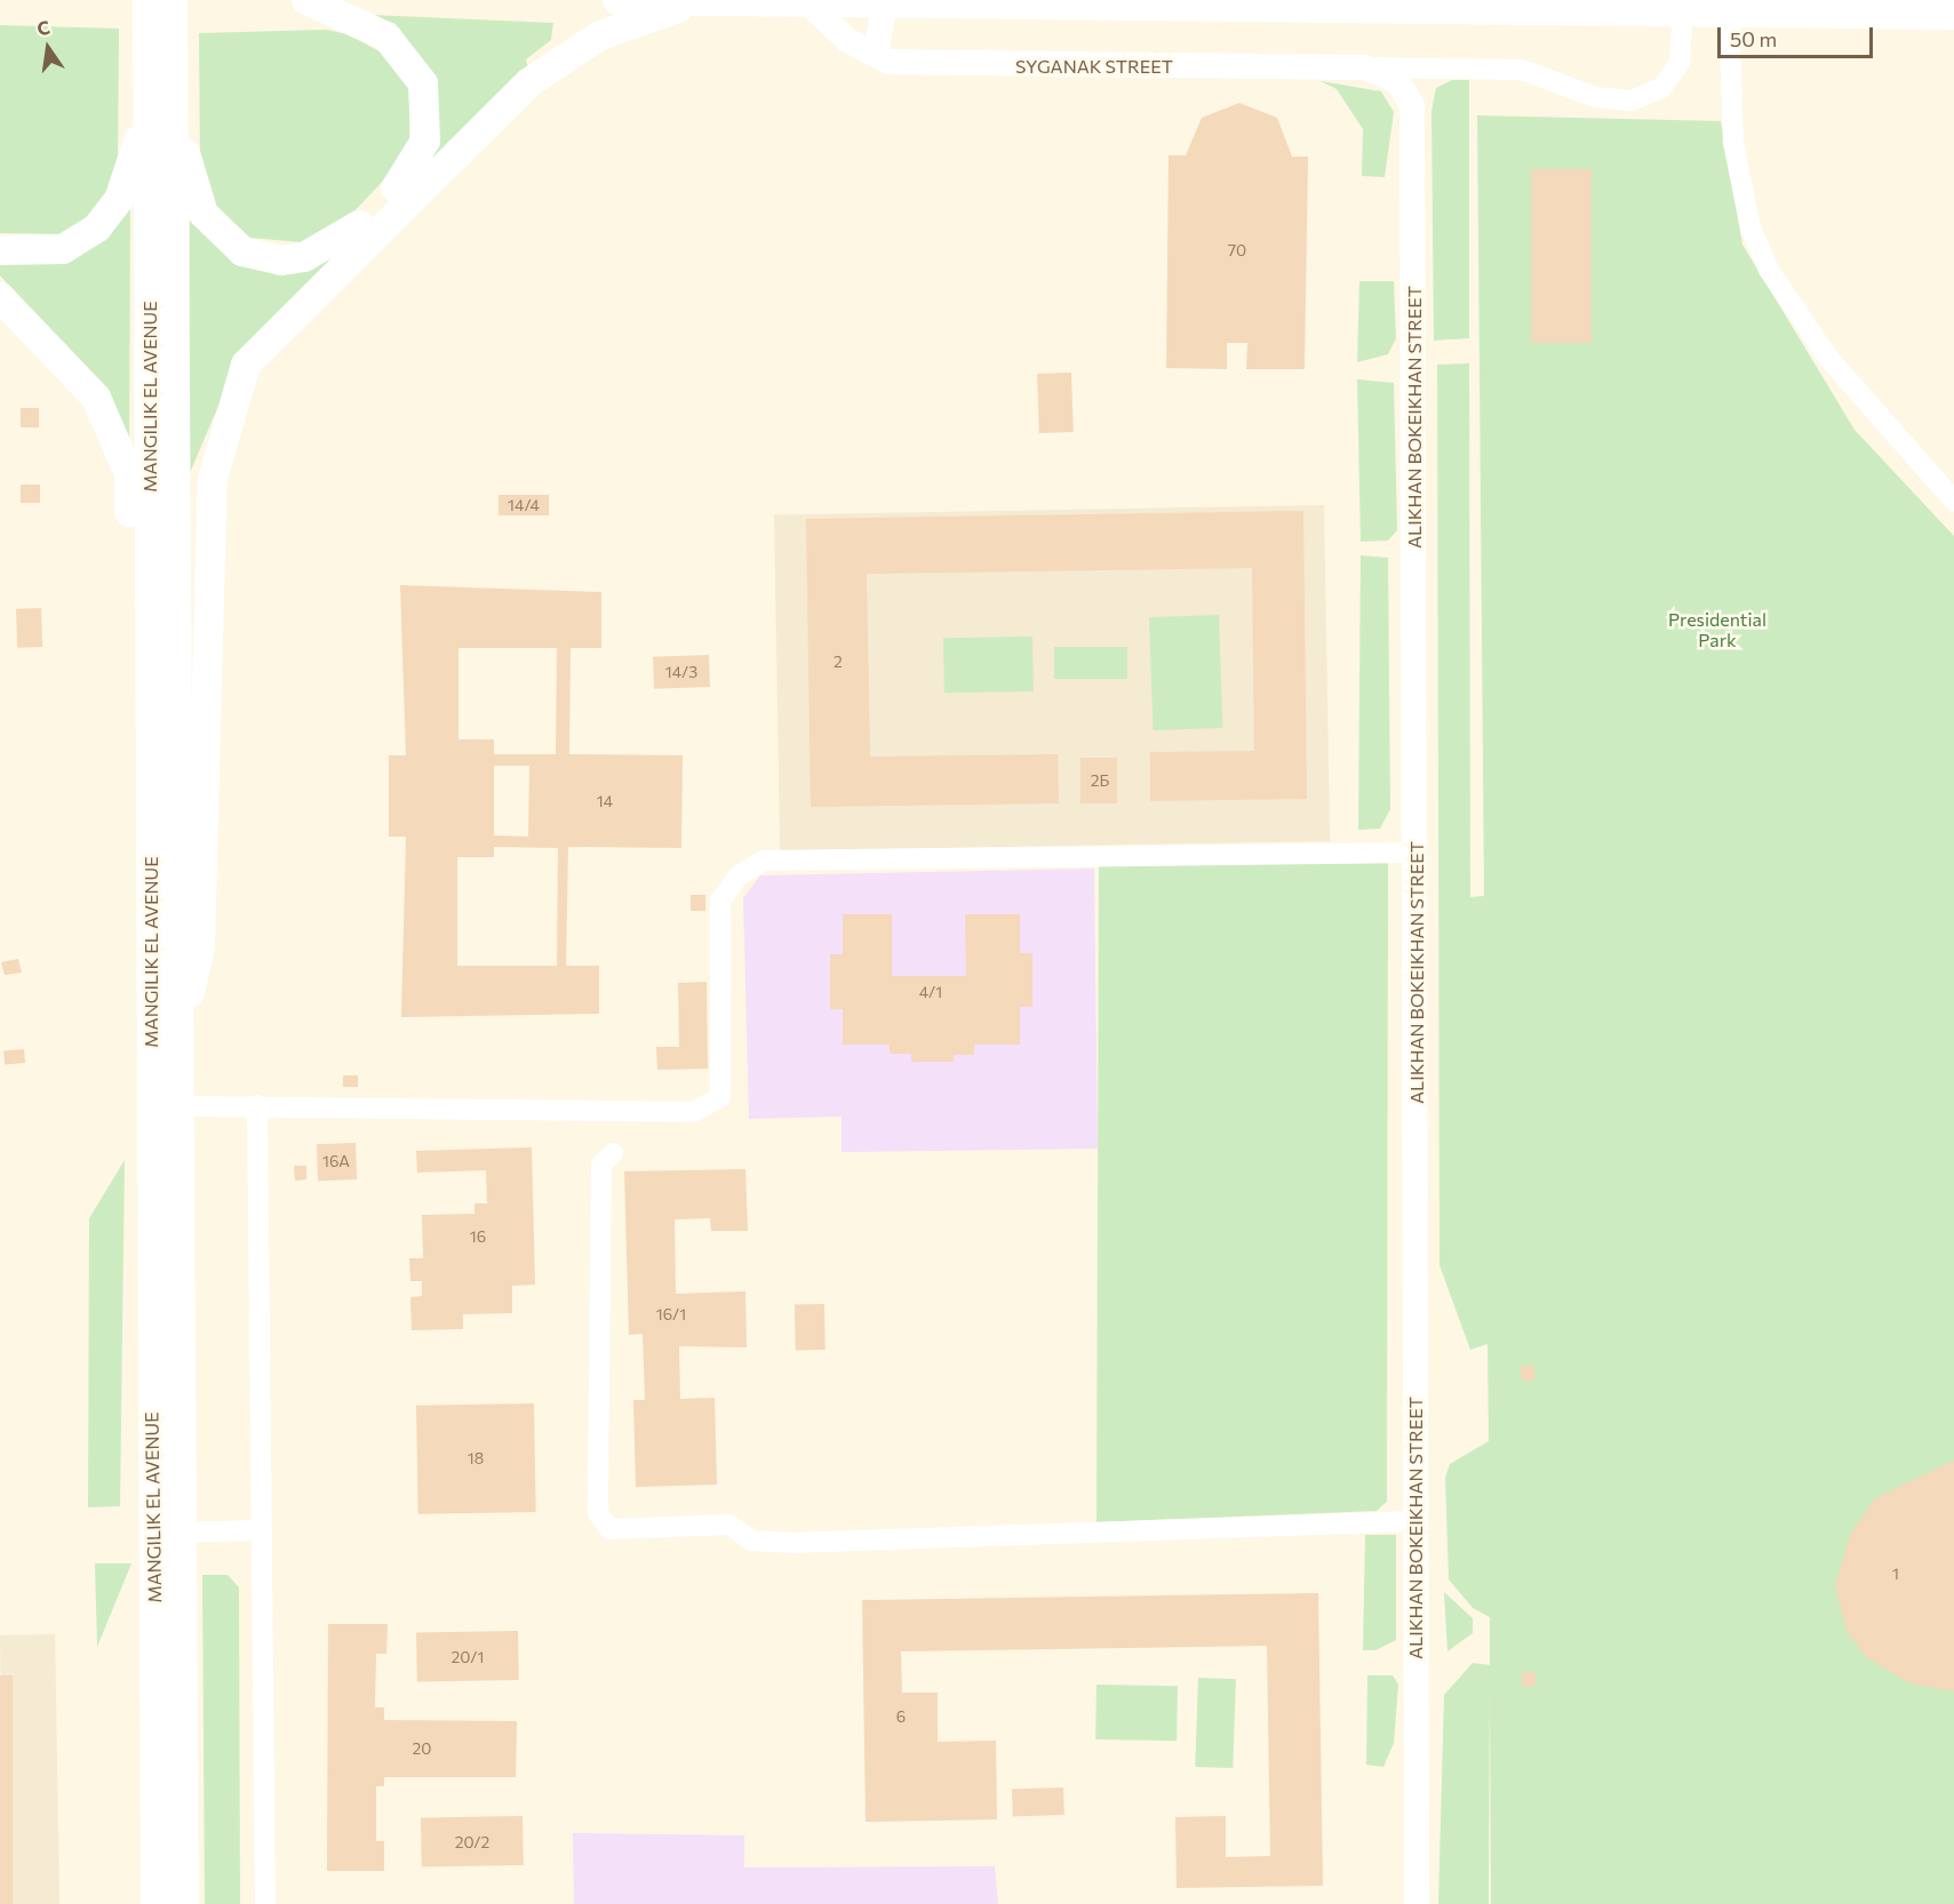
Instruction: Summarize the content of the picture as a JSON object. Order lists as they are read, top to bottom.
{
  "streets": {
    "main road": ["MANGILIK EL AVENUE"],
    "street": ["SYGANAK STREET", "ALIKHAN BOKEIKHAN STREET"]
  },
  "crossings": [
    ["SYGANAK STREET", "ALIKHAN BOKEIKHAN STREET"]
  ],
  "parks": ["Presidential Park"],
  "house_numbers": [
    "70",
    "14/4",
    "2",
    "14/3",
    "2Б",
    "14",
    "4/1",
    "16А",
    "16",
    "16/1",
    "18",
    "1",
    "20/1",
    "6",
    "20",
    "20/2"
  ],
  "scale_bar": "50 m",
  "north": "top"
}
